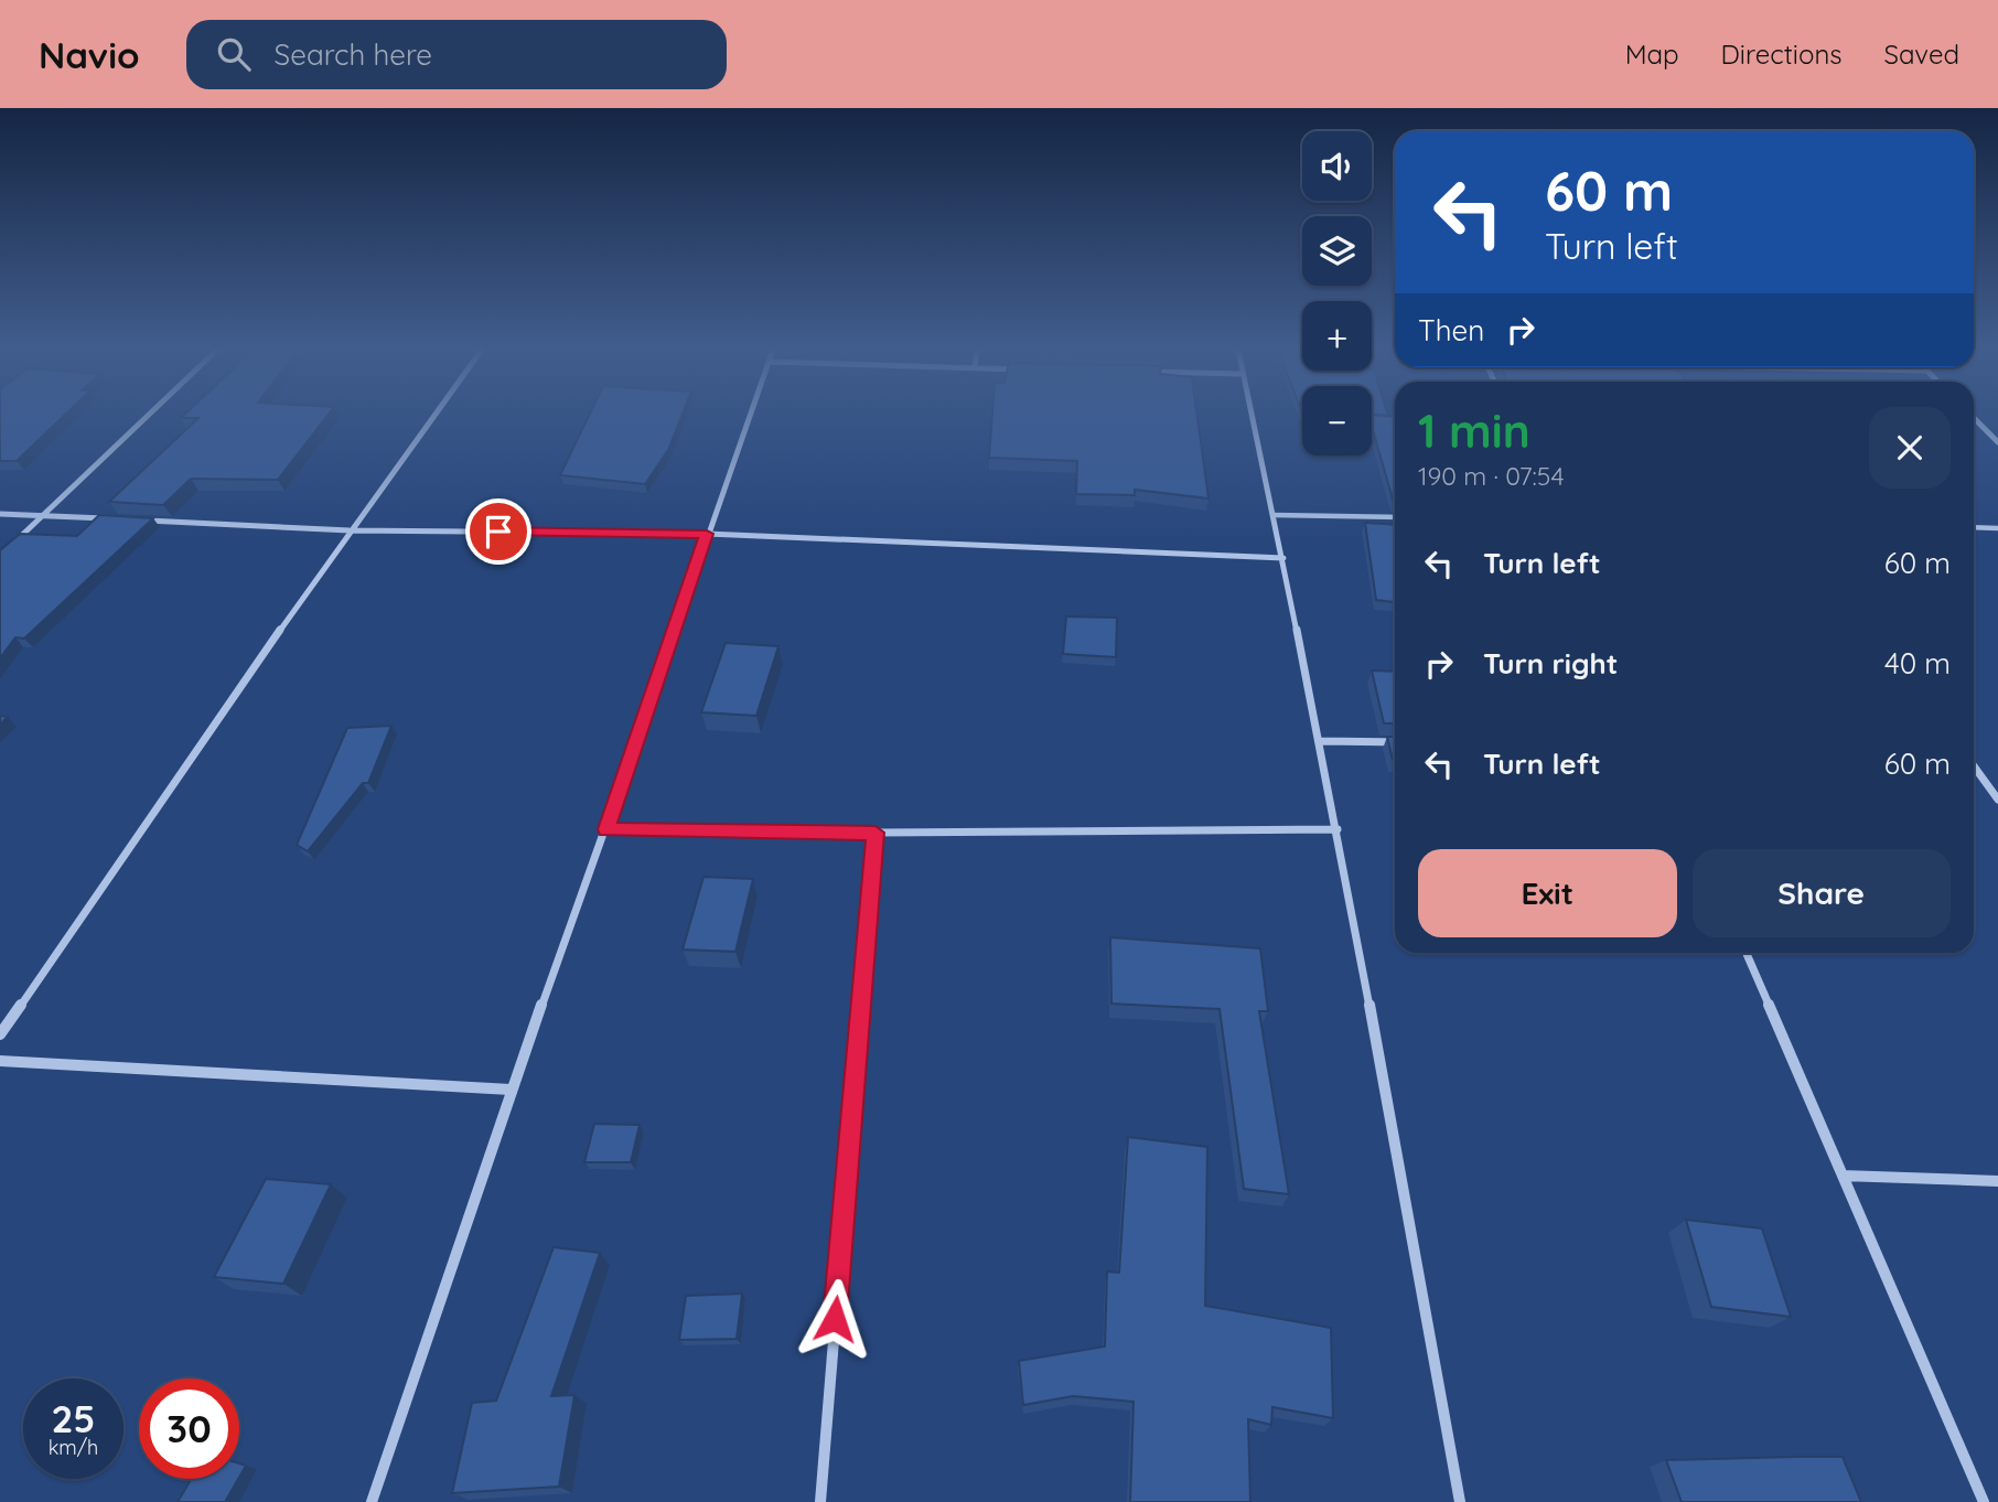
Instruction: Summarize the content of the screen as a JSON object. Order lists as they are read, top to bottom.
{
  "page": {
    "header": "Navio",
    "search": "Search here",
    "nav": ["Map", "Directions", "Saved"],
    "map_buttons": ["+", "−"],
    "turn": ["60 m", "Turn left"],
    "then": "Then",
    "heading": ["1 min", "190 m · 07:54"],
    "list": [
      {
        "name": "Turn left",
        "value": "60 m"
      },
      {
        "name": "Turn right",
        "value": "40 m"
      },
      {
        "name": "Turn left",
        "value": "60 m"
      }
    ],
    "buttons": ["Exit", "Share"],
    "speed": "25 km/h",
    "limit": "30"
  }
}
